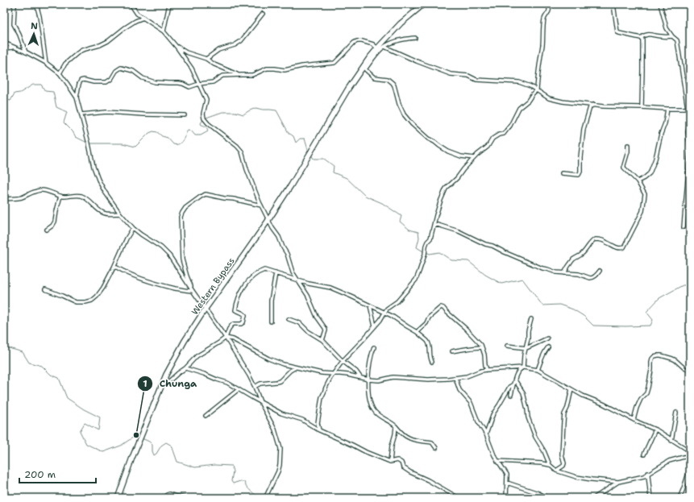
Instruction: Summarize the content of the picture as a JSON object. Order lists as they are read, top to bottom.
{
  "streets": {
    "main road": ["Western Bypass"]
  },
  "places": ["Chunga"],
  "scale_bar": "200 m",
  "north": "top"
}
